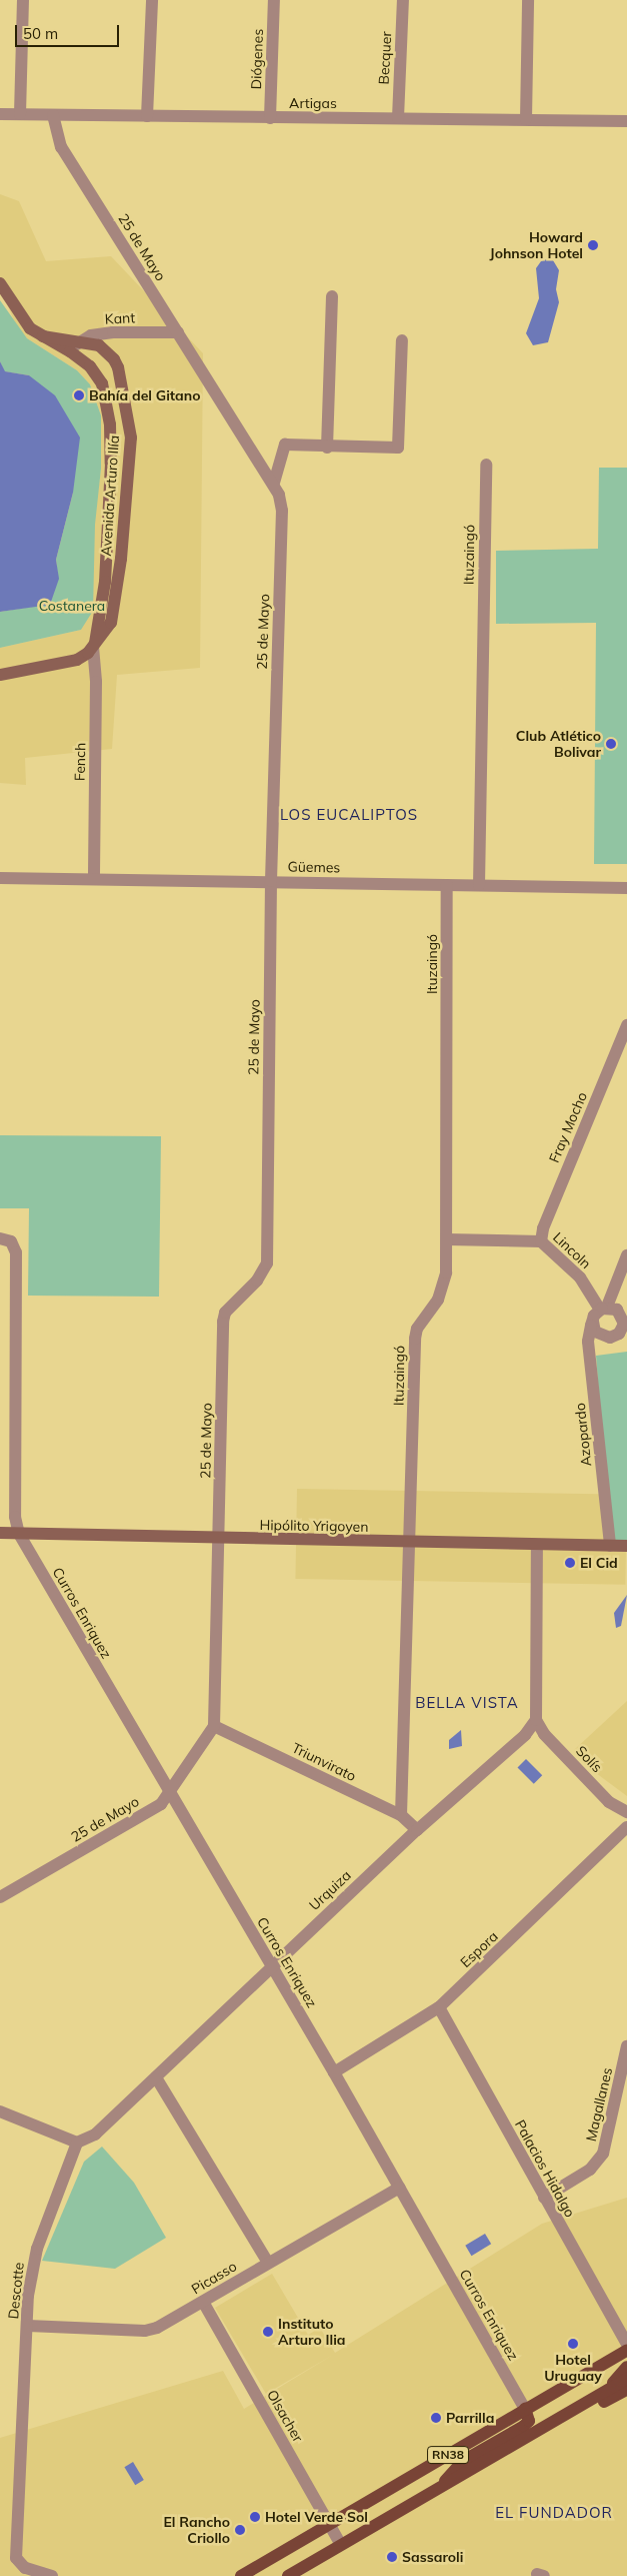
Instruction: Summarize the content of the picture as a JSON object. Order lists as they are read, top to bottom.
{
  "streets": {
    "main road": ["Avenida Arturo Ilía", "Hipólito Yrigoyen", "RN38"],
    "street": [
      "Becquer",
      "Diógenes",
      "Artigas",
      "25 de Mayo",
      "Kant",
      "Ituzaingó",
      "Fench",
      "Güemes",
      "Fray Mocho",
      "Lincoln",
      "Azopardo",
      "Curros Enriquez",
      "Solís",
      "Triunvirato",
      "Urquiza",
      "Espora",
      "Magallanes",
      "Palacios Hidalgo",
      "Picasso",
      "Descotte",
      "Olsacher"
    ]
  },
  "crossings": [
    ["Becquer", "Artigas"],
    ["Diógenes", "Artigas"],
    ["Artigas", "25 de Mayo"],
    ["25 de Mayo", "Kant"],
    ["25 de Mayo", "Güemes"],
    ["25 de Mayo", "Hipólito Yrigoyen"],
    ["25 de Mayo", "Curros Enriquez"],
    ["25 de Mayo", "Triunvirato"],
    ["Kant", "Avenida Arturo Ilía"],
    ["Avenida Arturo Ilía", "Fench"],
    ["Ituzaingó", "Güemes"],
    ["Ituzaingó", "Lincoln"],
    ["Ituzaingó", "Hipólito Yrigoyen"],
    ["Ituzaingó", "Triunvirato"],
    ["Fench", "Güemes"],
    ["Fray Mocho", "Lincoln"],
    ["Lincoln", "Azopardo"],
    ["Azopardo", "Hipólito Yrigoyen"],
    ["Hipólito Yrigoyen", "Curros Enriquez"],
    ["Curros Enriquez", "Urquiza"],
    ["Curros Enriquez", "Espora"],
    ["Curros Enriquez", "Picasso"],
    ["Curros Enriquez", "RN38"],
    ["Solís", "Urquiza"],
    ["Triunvirato", "Urquiza"],
    ["Urquiza", "Descotte"],
    ["Espora", "Palacios Hidalgo"],
    ["Magallanes", "Palacios Hidalgo"],
    ["Picasso", "Descotte"],
    ["Picasso", "Olsacher"],
    ["Olsacher", "RN38"]
  ],
  "districts": ["LOS EUCALIPTOS", "BELLA VISTA", "EL FUNDADOR"],
  "parks": ["Costanera"],
  "places": [
    "Howard Johnson Hotel",
    "Bahía del Gitano",
    "Club Atlético Bolivar",
    "El Cid",
    "Instituto Arturo Ilia",
    "Hotel Uruguay",
    "Parrilla",
    "Hotel Verde Sol",
    "El Rancho Criollo",
    "Sassaroli"
  ],
  "scale_bar": "50 m"
}
